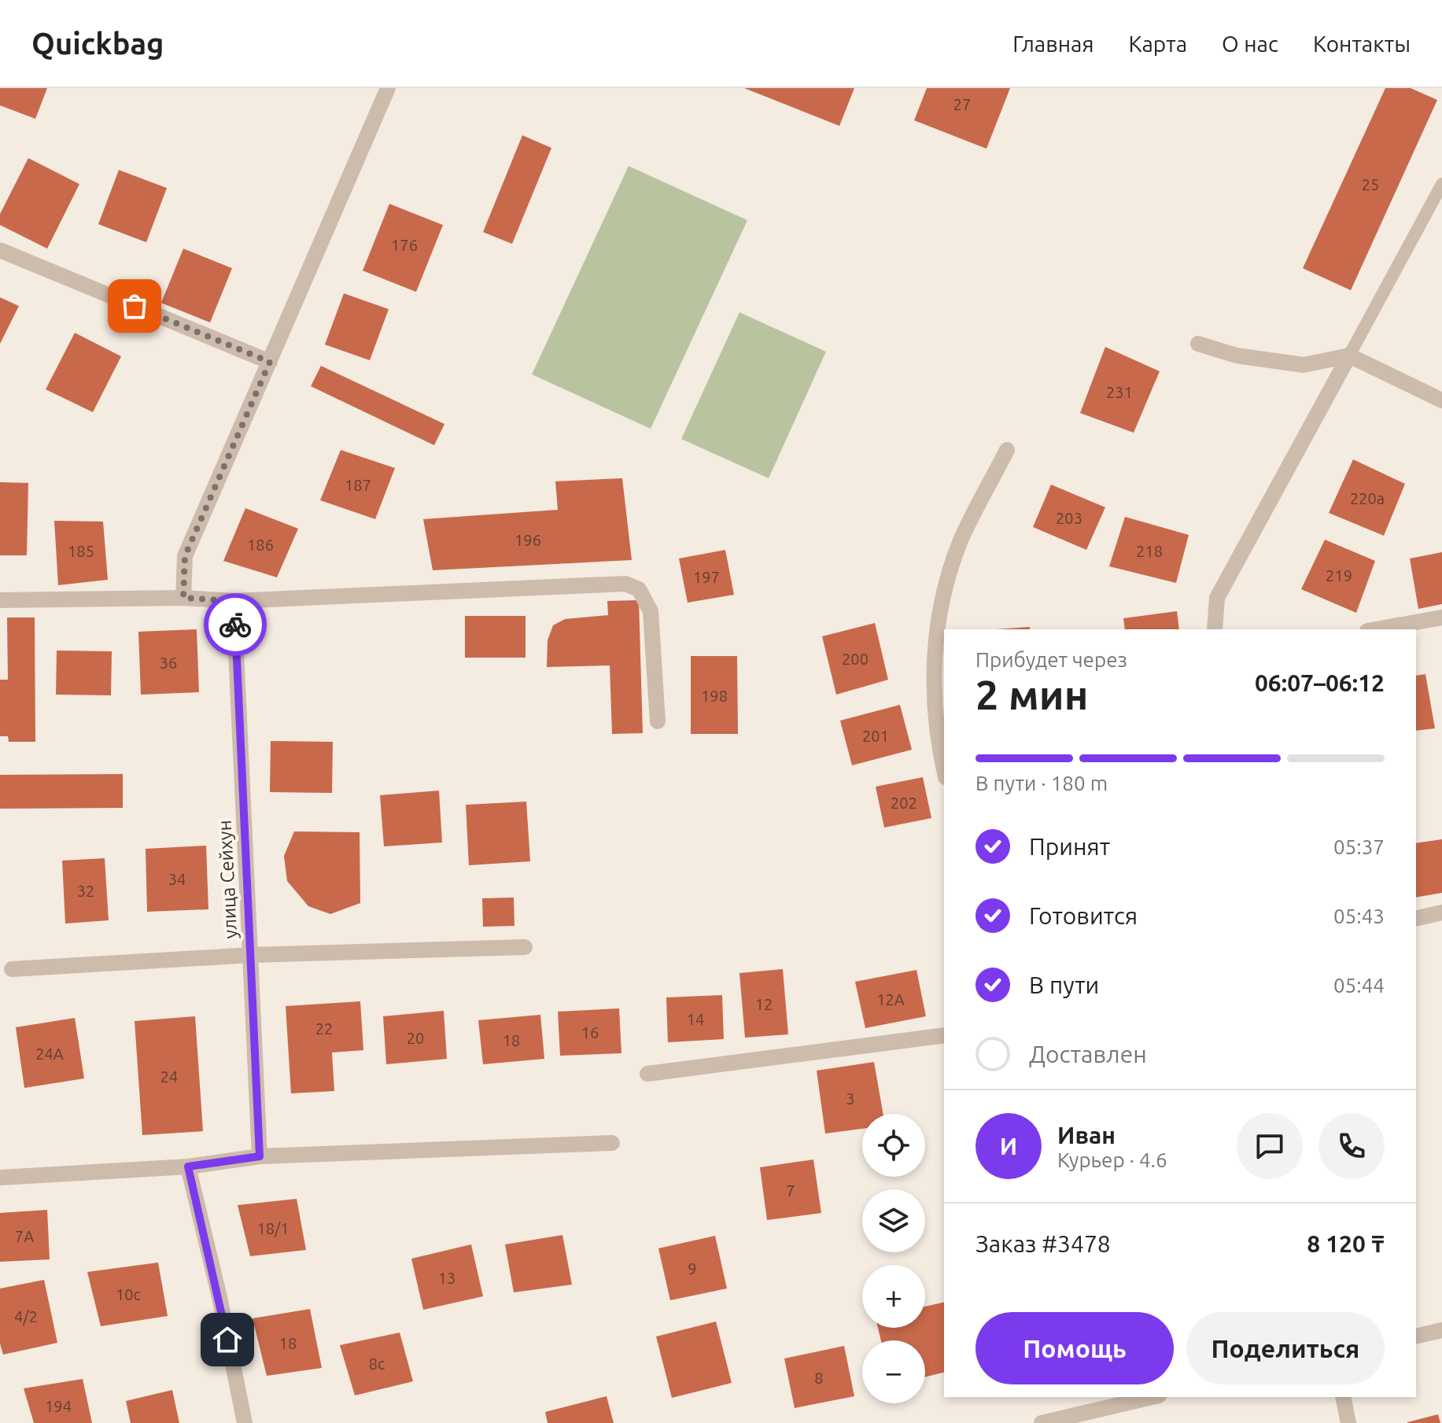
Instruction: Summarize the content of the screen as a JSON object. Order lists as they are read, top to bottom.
{
  "streets": {
    "street": ["улица Сейхун"]
  },
  "house_numbers": [
    "27",
    "25",
    "176",
    "231",
    "187",
    "220а",
    "203",
    "196",
    "186",
    "185",
    "218",
    "219",
    "197",
    "200",
    "36",
    "198",
    "201",
    "202",
    "34",
    "32",
    "12А",
    "12",
    "14",
    "22",
    "16",
    "20",
    "18",
    "24А",
    "24",
    "3",
    "7",
    "18/1",
    "7А",
    "9",
    "13",
    "10с",
    "4/2",
    "18",
    "8с",
    "8",
    "194"
  ],
  "page": {
    "header": "Quickbag",
    "nav": [
      "Главная",
      "Карта",
      "О нас",
      "Контакты"
    ],
    "heading": ["2 мин", "Прибудет через", "06:07–06:12"],
    "panel": [
      "Иван",
      "Курьер · 4.6",
      "Заказ #3478",
      "8 120 ₸"
    ],
    "bar": "В пути · 180 m",
    "list": [
      ["Принят", "05:37"],
      ["Готовится", "05:43"],
      ["В пути", "05:44"],
      "Доставлен"
    ],
    "round": "И",
    "map_buttons": ["+", "−"],
    "buttons": ["Помощь", "Поделиться"]
  }
}
